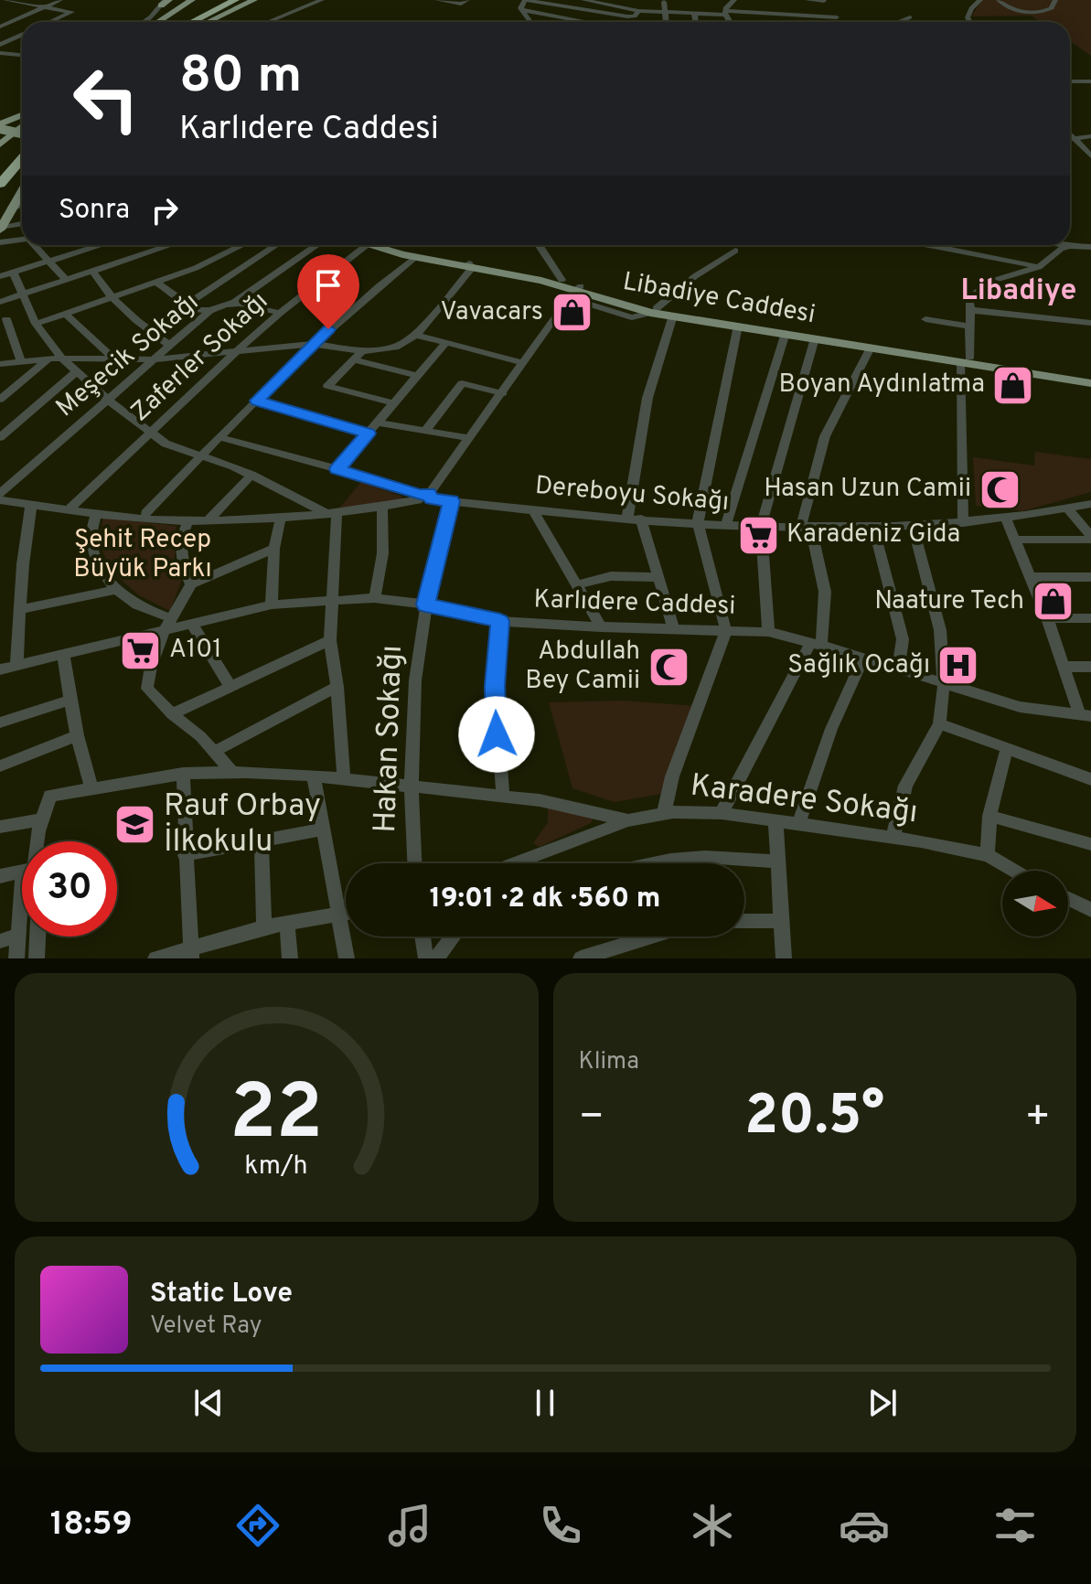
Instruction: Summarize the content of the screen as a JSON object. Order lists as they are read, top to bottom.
{
  "streets": {
    "main road": ["Libadiye Caddesi"],
    "street": [
      "Meşecik Sokağı",
      "Zaferler Sokağı",
      "Dereboyu Sokağı",
      "Karlıdere Caddesi",
      "Hakan Sokağı",
      "Karadere Sokağı"
    ]
  },
  "crossings": [
    ["Dereboyu Sokağı", "Hakan Sokağı"],
    ["Karlıdere Caddesi", "Hakan Sokağı"]
  ],
  "districts": ["Libadiye"],
  "parks": ["Şehit Recep Büyük Parkı"],
  "places": {
    "shop": ["Vavacars", "Boyan Aydınlatma", "Naature Tech"],
    "mosque": ["Hasan Uzun Camii", "Abdullah Bey Camii"],
    "supermarket": ["Karadeniz Gida", "A101"],
    "hospital": ["Sağlık Ocağı"],
    "school or university": ["Rauf Orbay İlkokulu"]
  },
  "north": "right",
  "page": {
    "turn": ["80 m", "Karlıdere Caddesi"],
    "then": "Sonra",
    "limit": "30",
    "trip": "19:01 · 2 dk · 560 m",
    "tile": "Klima",
    "heat": ["−", "20.5°", "+"],
    "song": ["Static Love", "Velvet Ray"],
    "tabs": "18:59",
    "gauge": ["22", "km/h"]
  }
}
